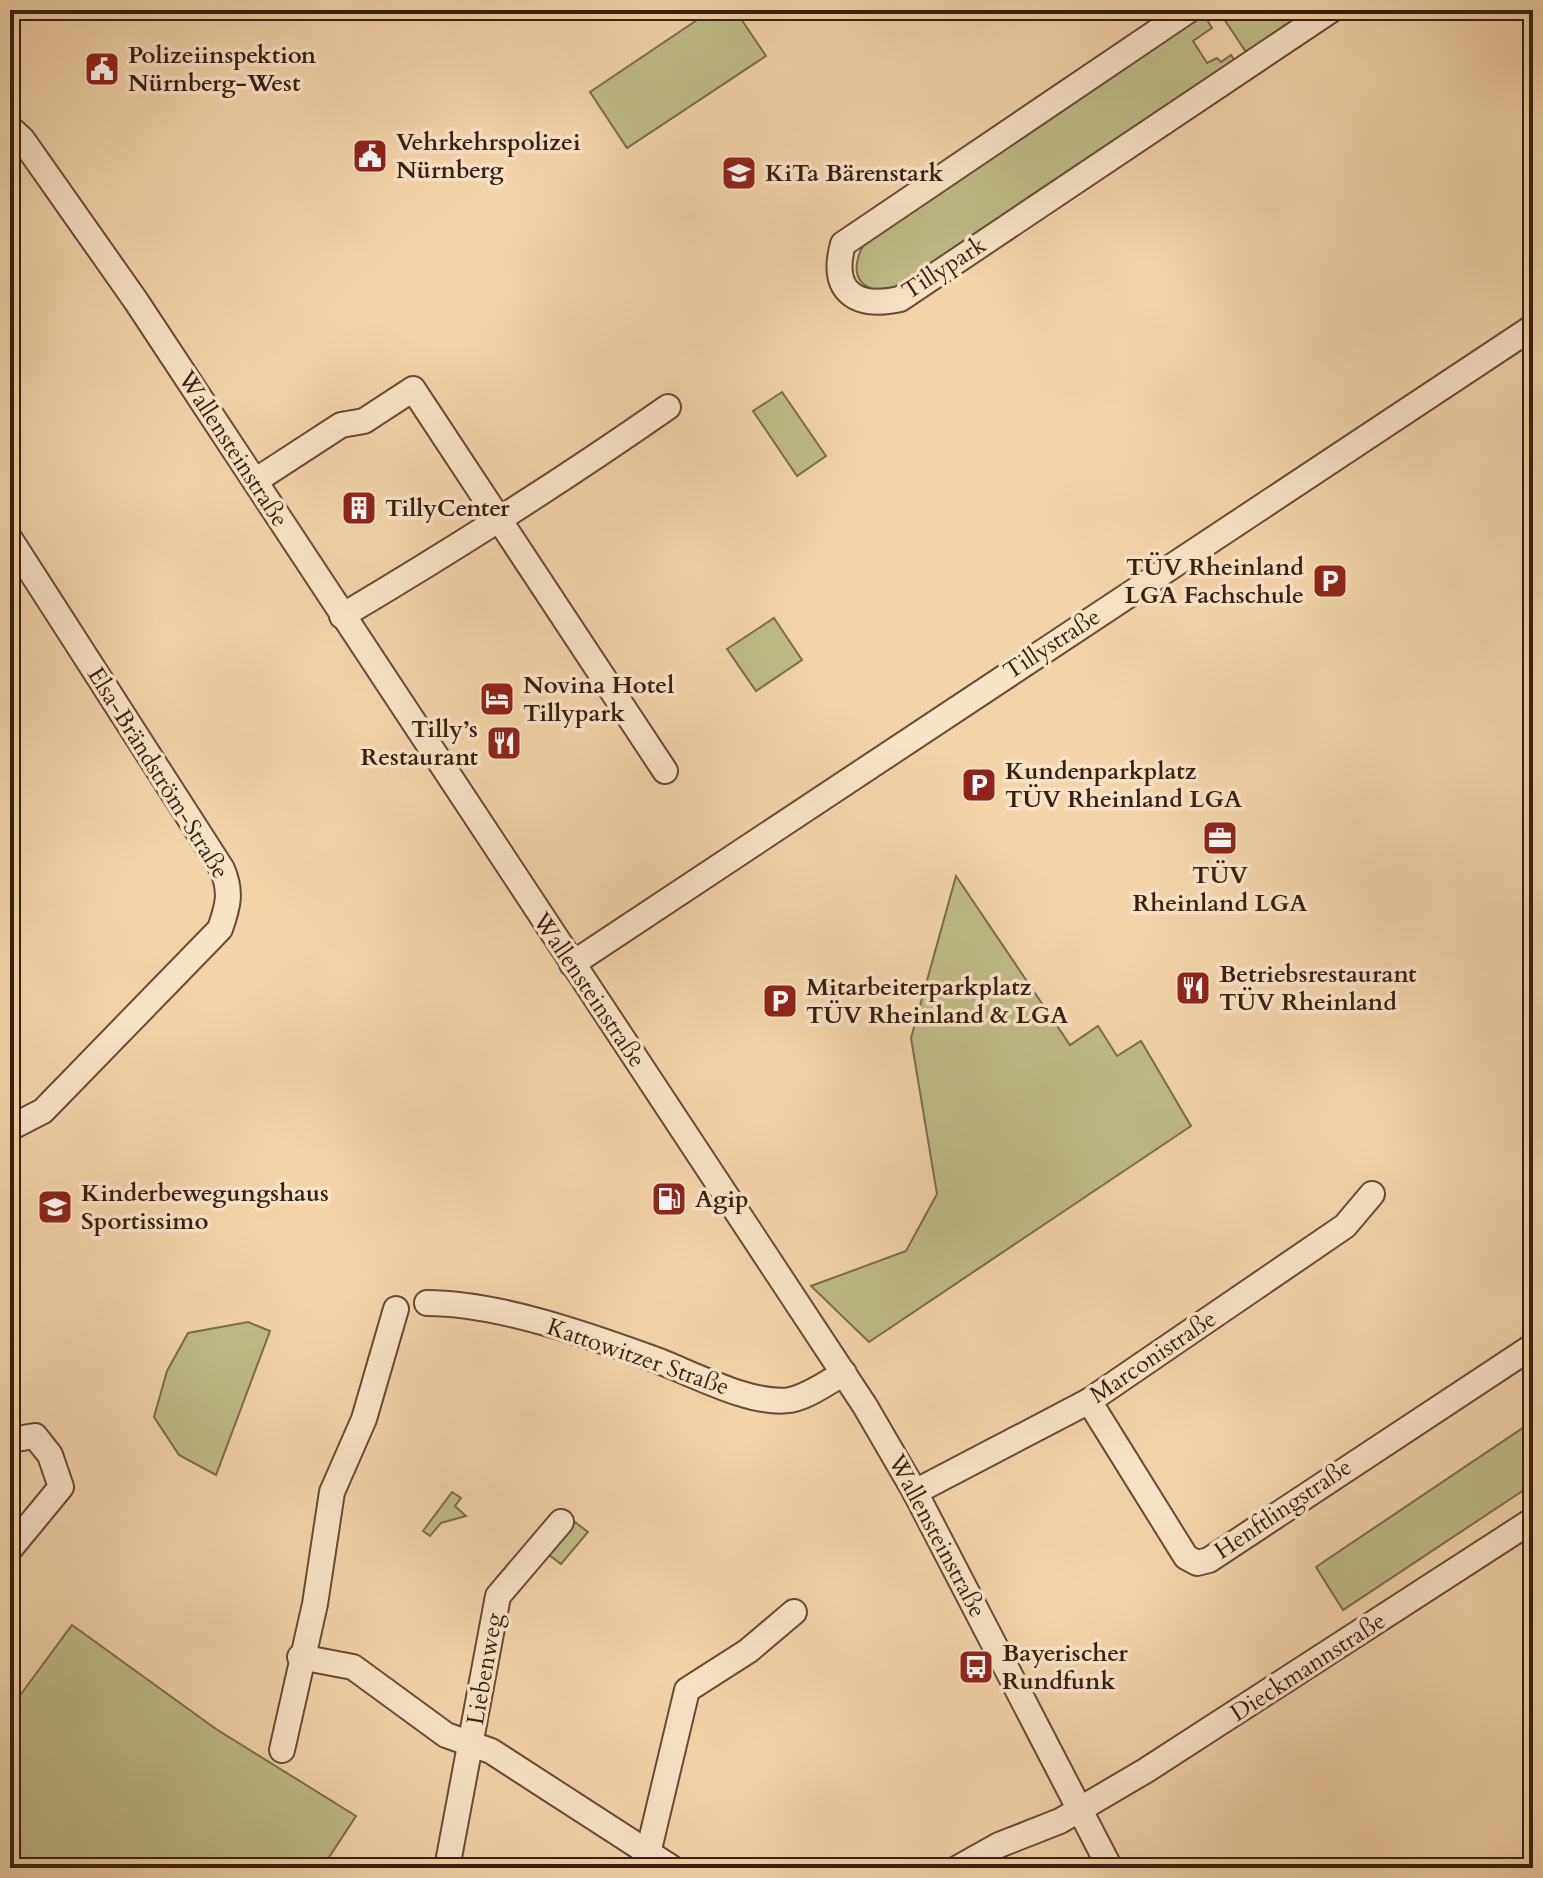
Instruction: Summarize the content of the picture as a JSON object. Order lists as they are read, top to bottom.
{
  "streets": {
    "street": [
      "Tillypark",
      "Wallensteinstraße",
      "Tillystraße",
      "Elsa-Brändström-Straße",
      "Kattowitzer Straße",
      "Marconistraße",
      "Henftlingstraße",
      "Dieckmannstraße",
      "Liebenweg"
    ]
  },
  "crossings": [
    ["Wallensteinstraße", "Tillystraße"],
    ["Wallensteinstraße", "Kattowitzer Straße"],
    ["Wallensteinstraße", "Marconistraße"],
    ["Wallensteinstraße", "Dieckmannstraße"],
    ["Marconistraße", "Henftlingstraße"]
  ],
  "places": {
    "public building": ["Polizeiinspektion Nürnberg-West", "Vehrkehrspolizei Nürnberg"],
    "school or university": ["KiTa Bärenstark", "Kinderbewegungshaus Sportissimo"],
    "building": ["TillyCenter"],
    "parking": ["TÜV Rheinland LGA Fachschule", "Kundenparkplatz TÜV Rheinland LGA", "Mitarbeiterparkplatz TÜV Rheinland & LGA"],
    "hotel": ["Novina Hotel Tillypark"],
    "restaurant": ["Tilly’s Restaurant", "Betriebsrestaurant TÜV Rheinland"],
    "office": ["TÜV Rheinland LGA"],
    "fuel station": ["Agip"],
    "bus stop": ["Bayerischer Rundfunk"]
  }
}
